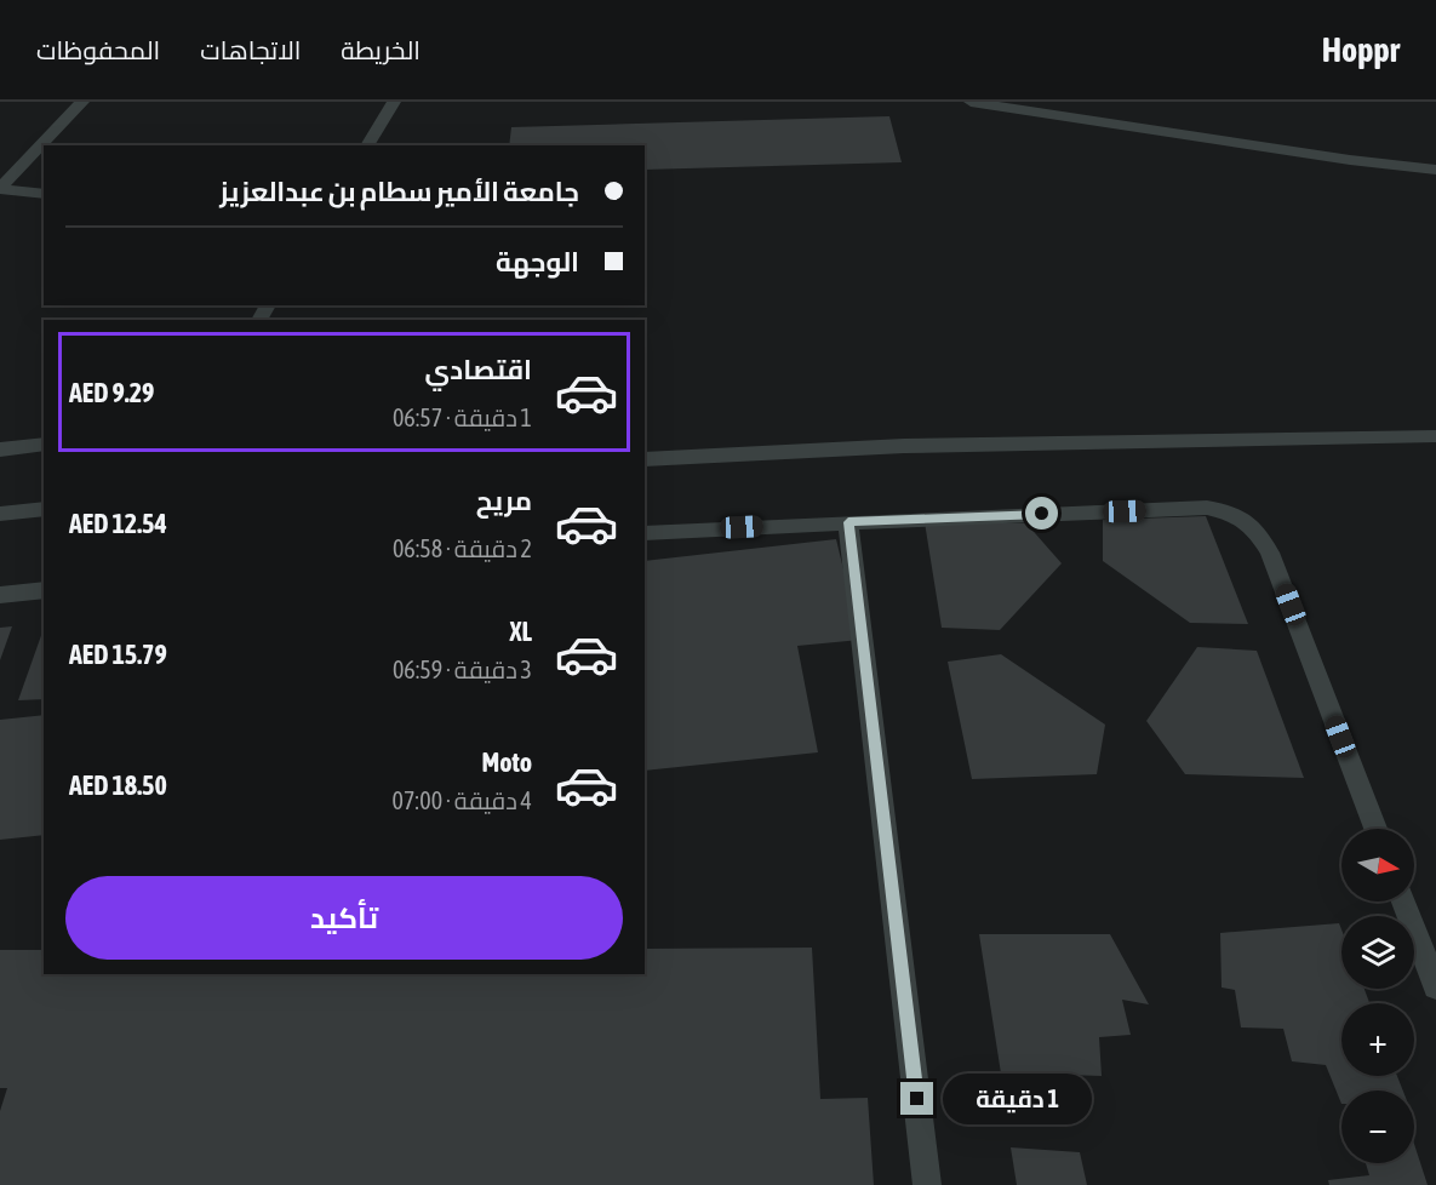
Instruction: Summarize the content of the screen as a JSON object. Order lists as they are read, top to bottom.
{
  "north": "right",
  "page": {
    "header": "Hoppr",
    "nav": ["الخريطة", "الاتجاهات", "المحفوظات"],
    "banner": ["جامعة الأمير سطام بن عبدالعزيز", "الوجهة"],
    "list": [
      {
        "name": "اقتصادي",
        "note": "1 دقيقة · 06:57",
        "value": "AED 9.29"
      },
      {
        "name": "مريح",
        "note": "2 دقيقة · 06:58",
        "value": "AED 12.54"
      },
      {
        "name": "XL",
        "note": "3 دقيقة · 06:59",
        "value": "AED 15.79"
      },
      {
        "name": "Moto",
        "note": "4 دقيقة · 07:00",
        "value": "AED 18.50"
      }
    ],
    "map_buttons": ["+", "−"],
    "buttons": "تأكيد",
    "bubble": "1 دقيقة"
  }
}
